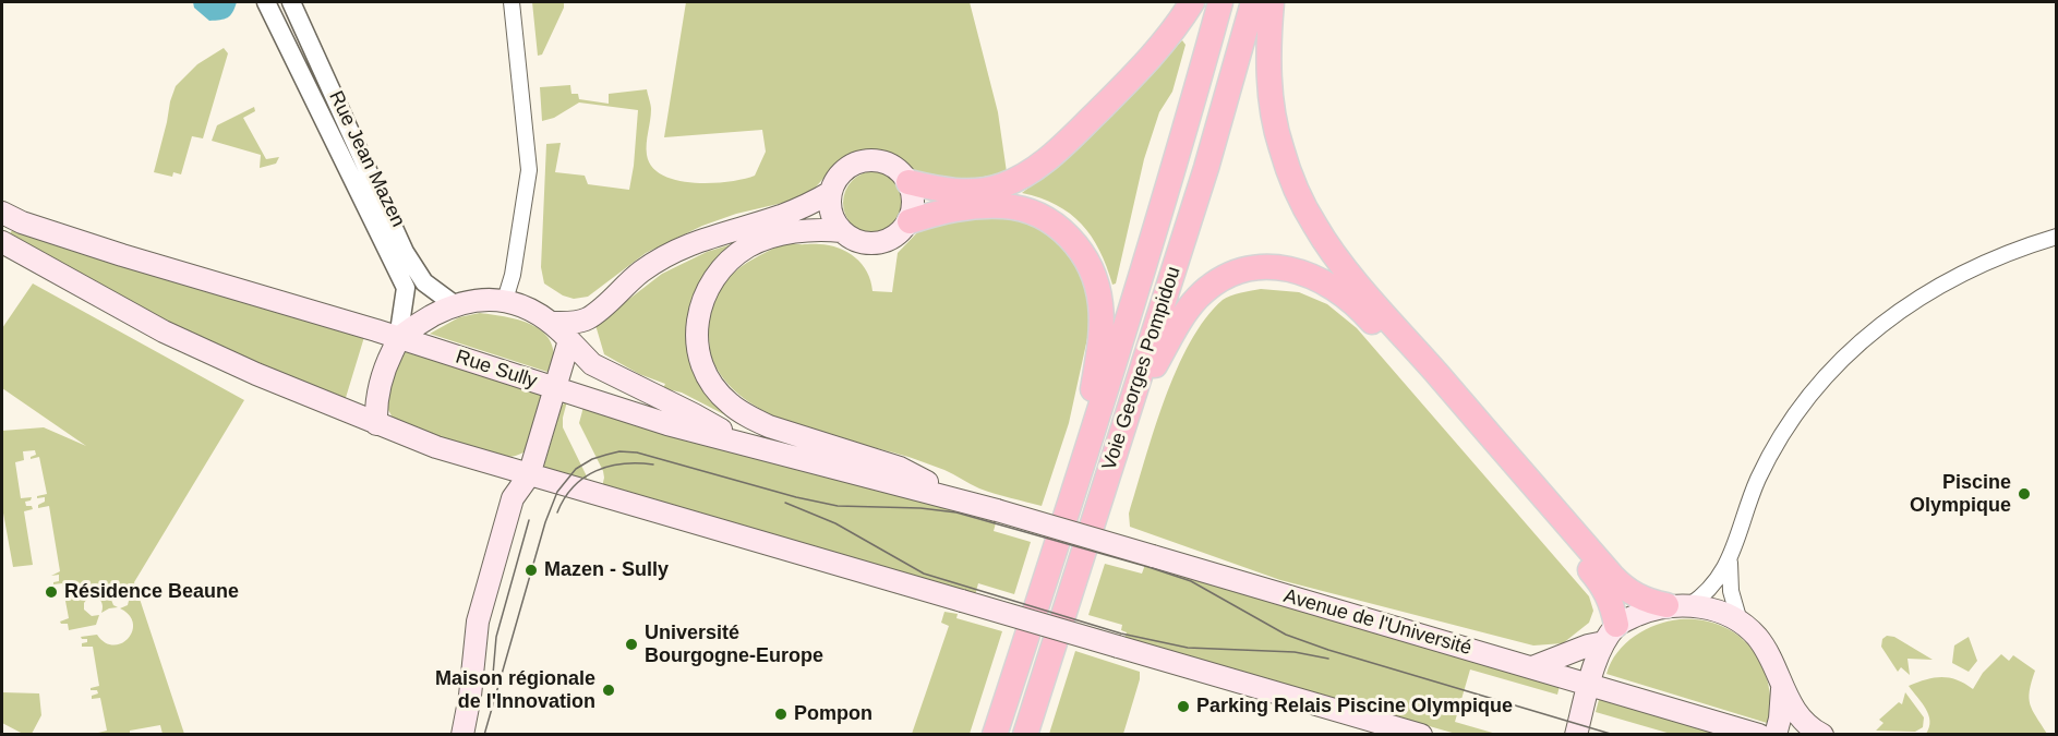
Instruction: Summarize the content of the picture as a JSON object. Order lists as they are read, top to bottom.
{
  "streets": {
    "highway": ["Voie Georges Pompidou"],
    "main road": ["Rue Sully", "Avenue de l'Université"],
    "street": ["Rue Jean Mazen"]
  },
  "crossings": [
    ["Rue Jean Mazen", "Rue Sully"],
    ["Rue Sully", "Avenue de l'Université"]
  ],
  "places": [
    "Piscine Olympique",
    "Mazen - Sully",
    "Résidence Beaune",
    "Université Bourgogne-Europe",
    "Maison régionale de l'Innovation",
    "Parking Relais Piscine Olympique",
    "Pompon"
  ]
}
